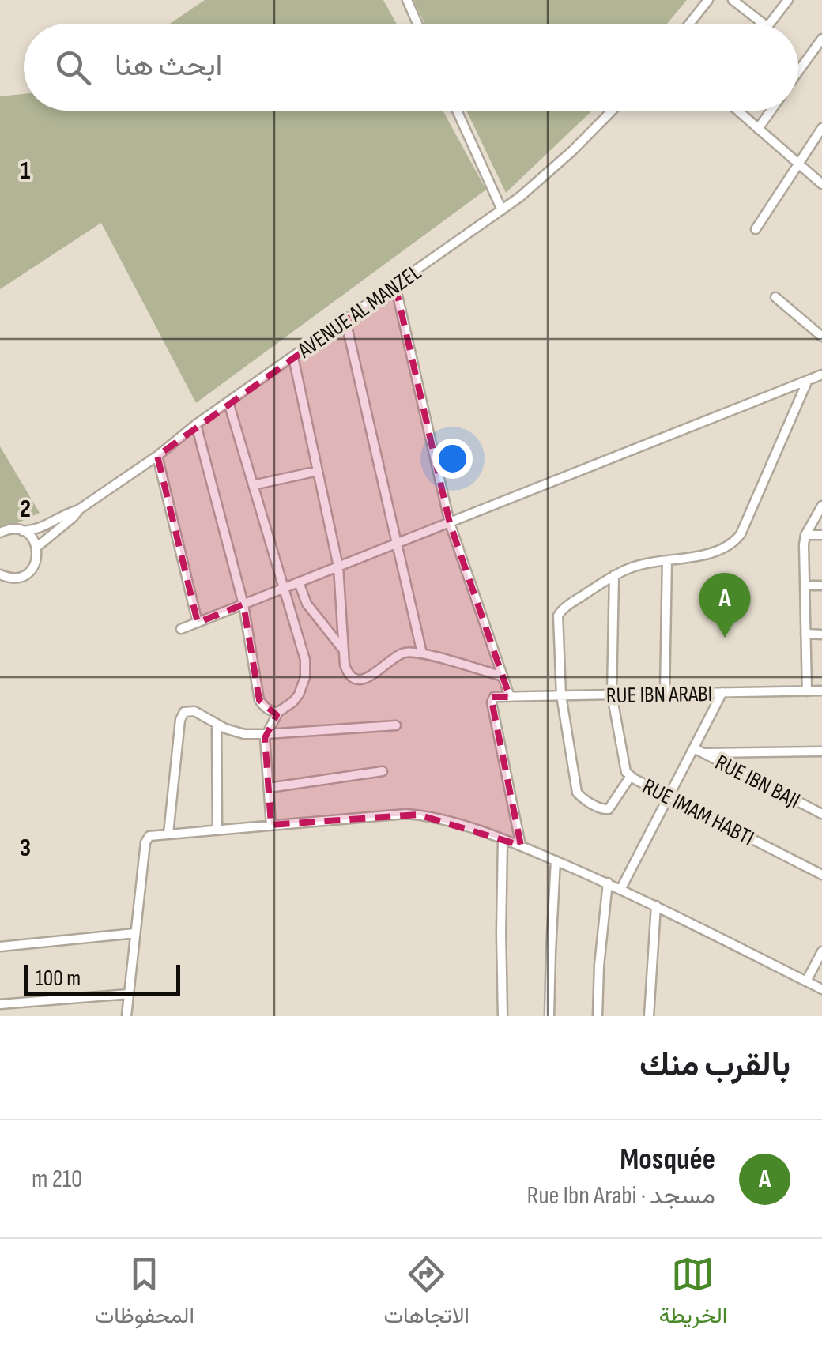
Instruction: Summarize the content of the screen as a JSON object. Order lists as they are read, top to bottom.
{
  "streets": {
    "street": [
      "AVENUE AL MANZEL",
      "RUE IBN ARABI",
      "RUE IBN BAJI",
      "RUE IMAM HABTI"
    ]
  },
  "crossings": [
    ["RUE IBN ARABI", "RUE IMAM HABTI"]
  ],
  "scale_bar": "100 m",
  "page": {
    "search": "ابحث هنا",
    "pins": "A",
    "scale": "100 m",
    "heading": "بالقرب منك",
    "list": [
      {
        "mark": "A",
        "name": "Mosquée",
        "note": "مسجد · Rue Ibn Arabi",
        "value": "210 m"
      }
    ],
    "nav": ["الخريطة", "الاتجاهات", "المحفوظات"]
  },
  "grid": {
    "rows": ["1", "2", "3"]
  }
}
